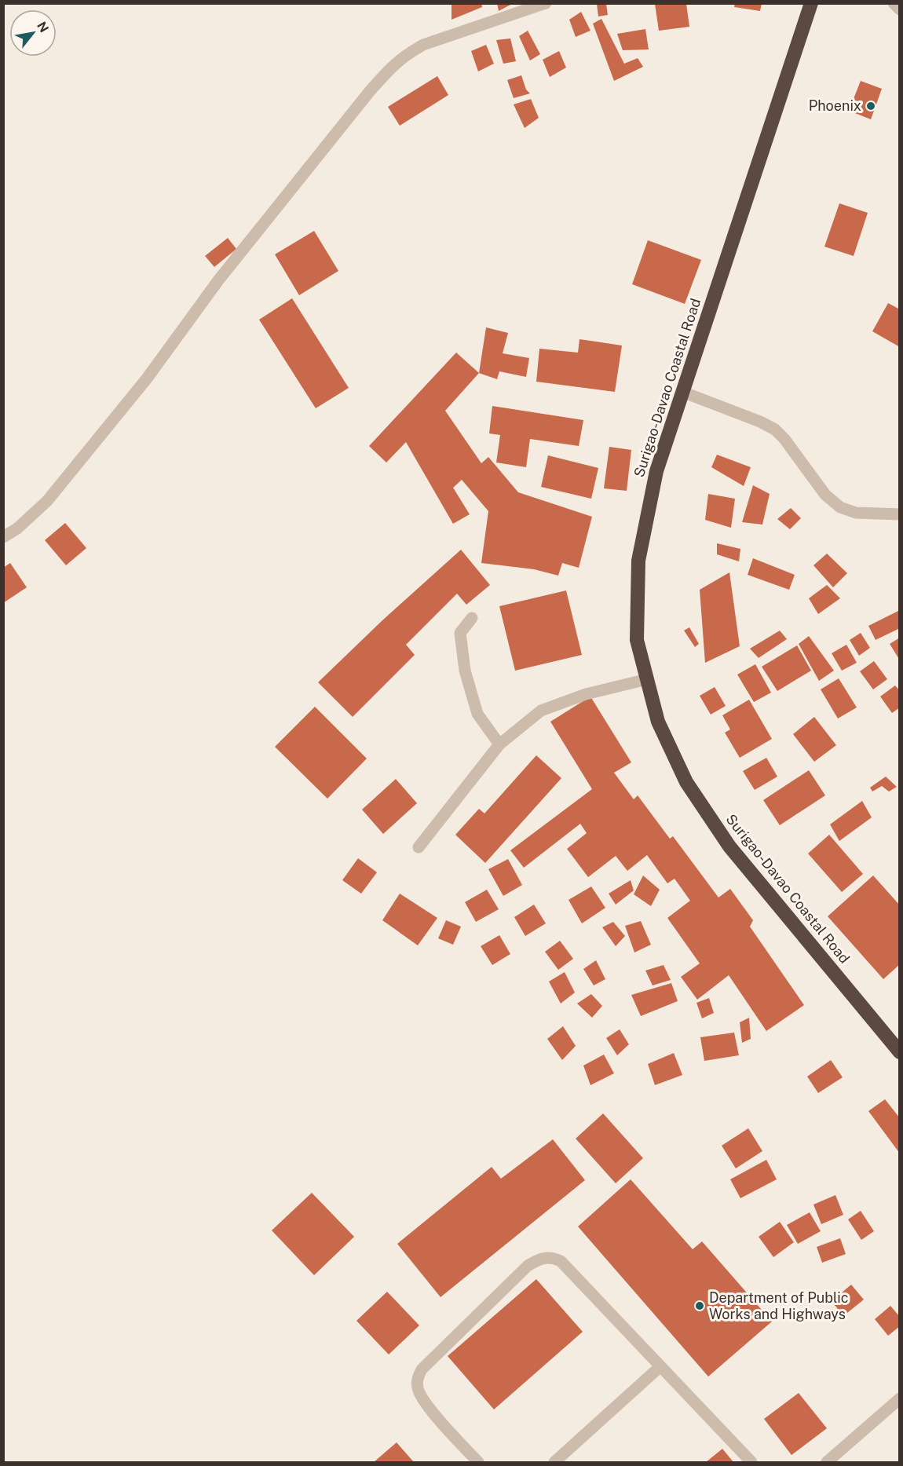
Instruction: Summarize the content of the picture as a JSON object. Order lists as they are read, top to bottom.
{
  "streets": {
    "highway": ["Surigao-Davao Coastal Road"]
  },
  "places": ["Phoenix", "Department of Public Works and Highways"],
  "north": "top right"
}
